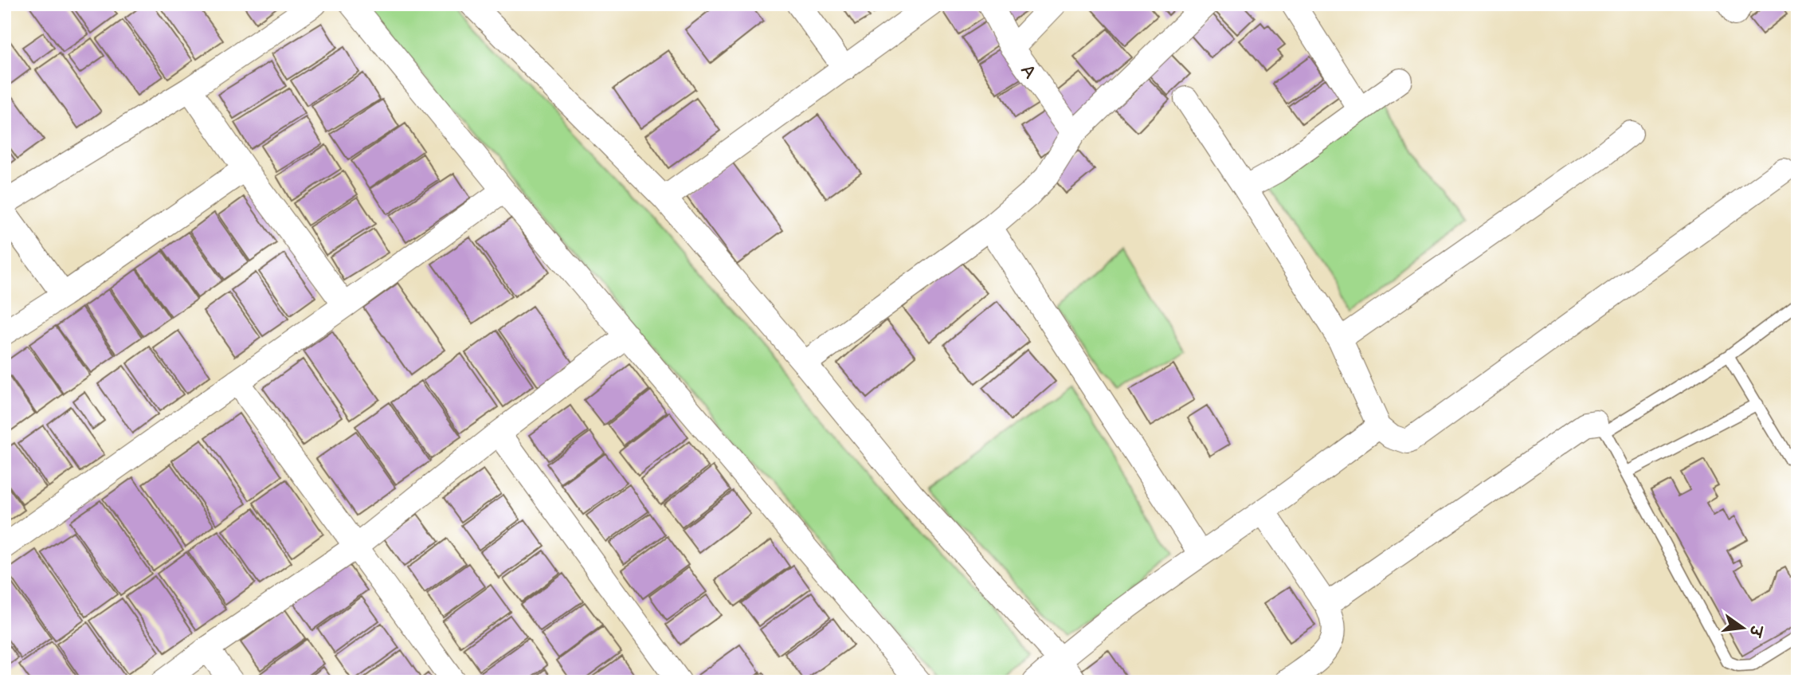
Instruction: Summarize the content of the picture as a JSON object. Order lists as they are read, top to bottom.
{
  "streets": {
    "street": ["A"]
  },
  "north": "right"
}
